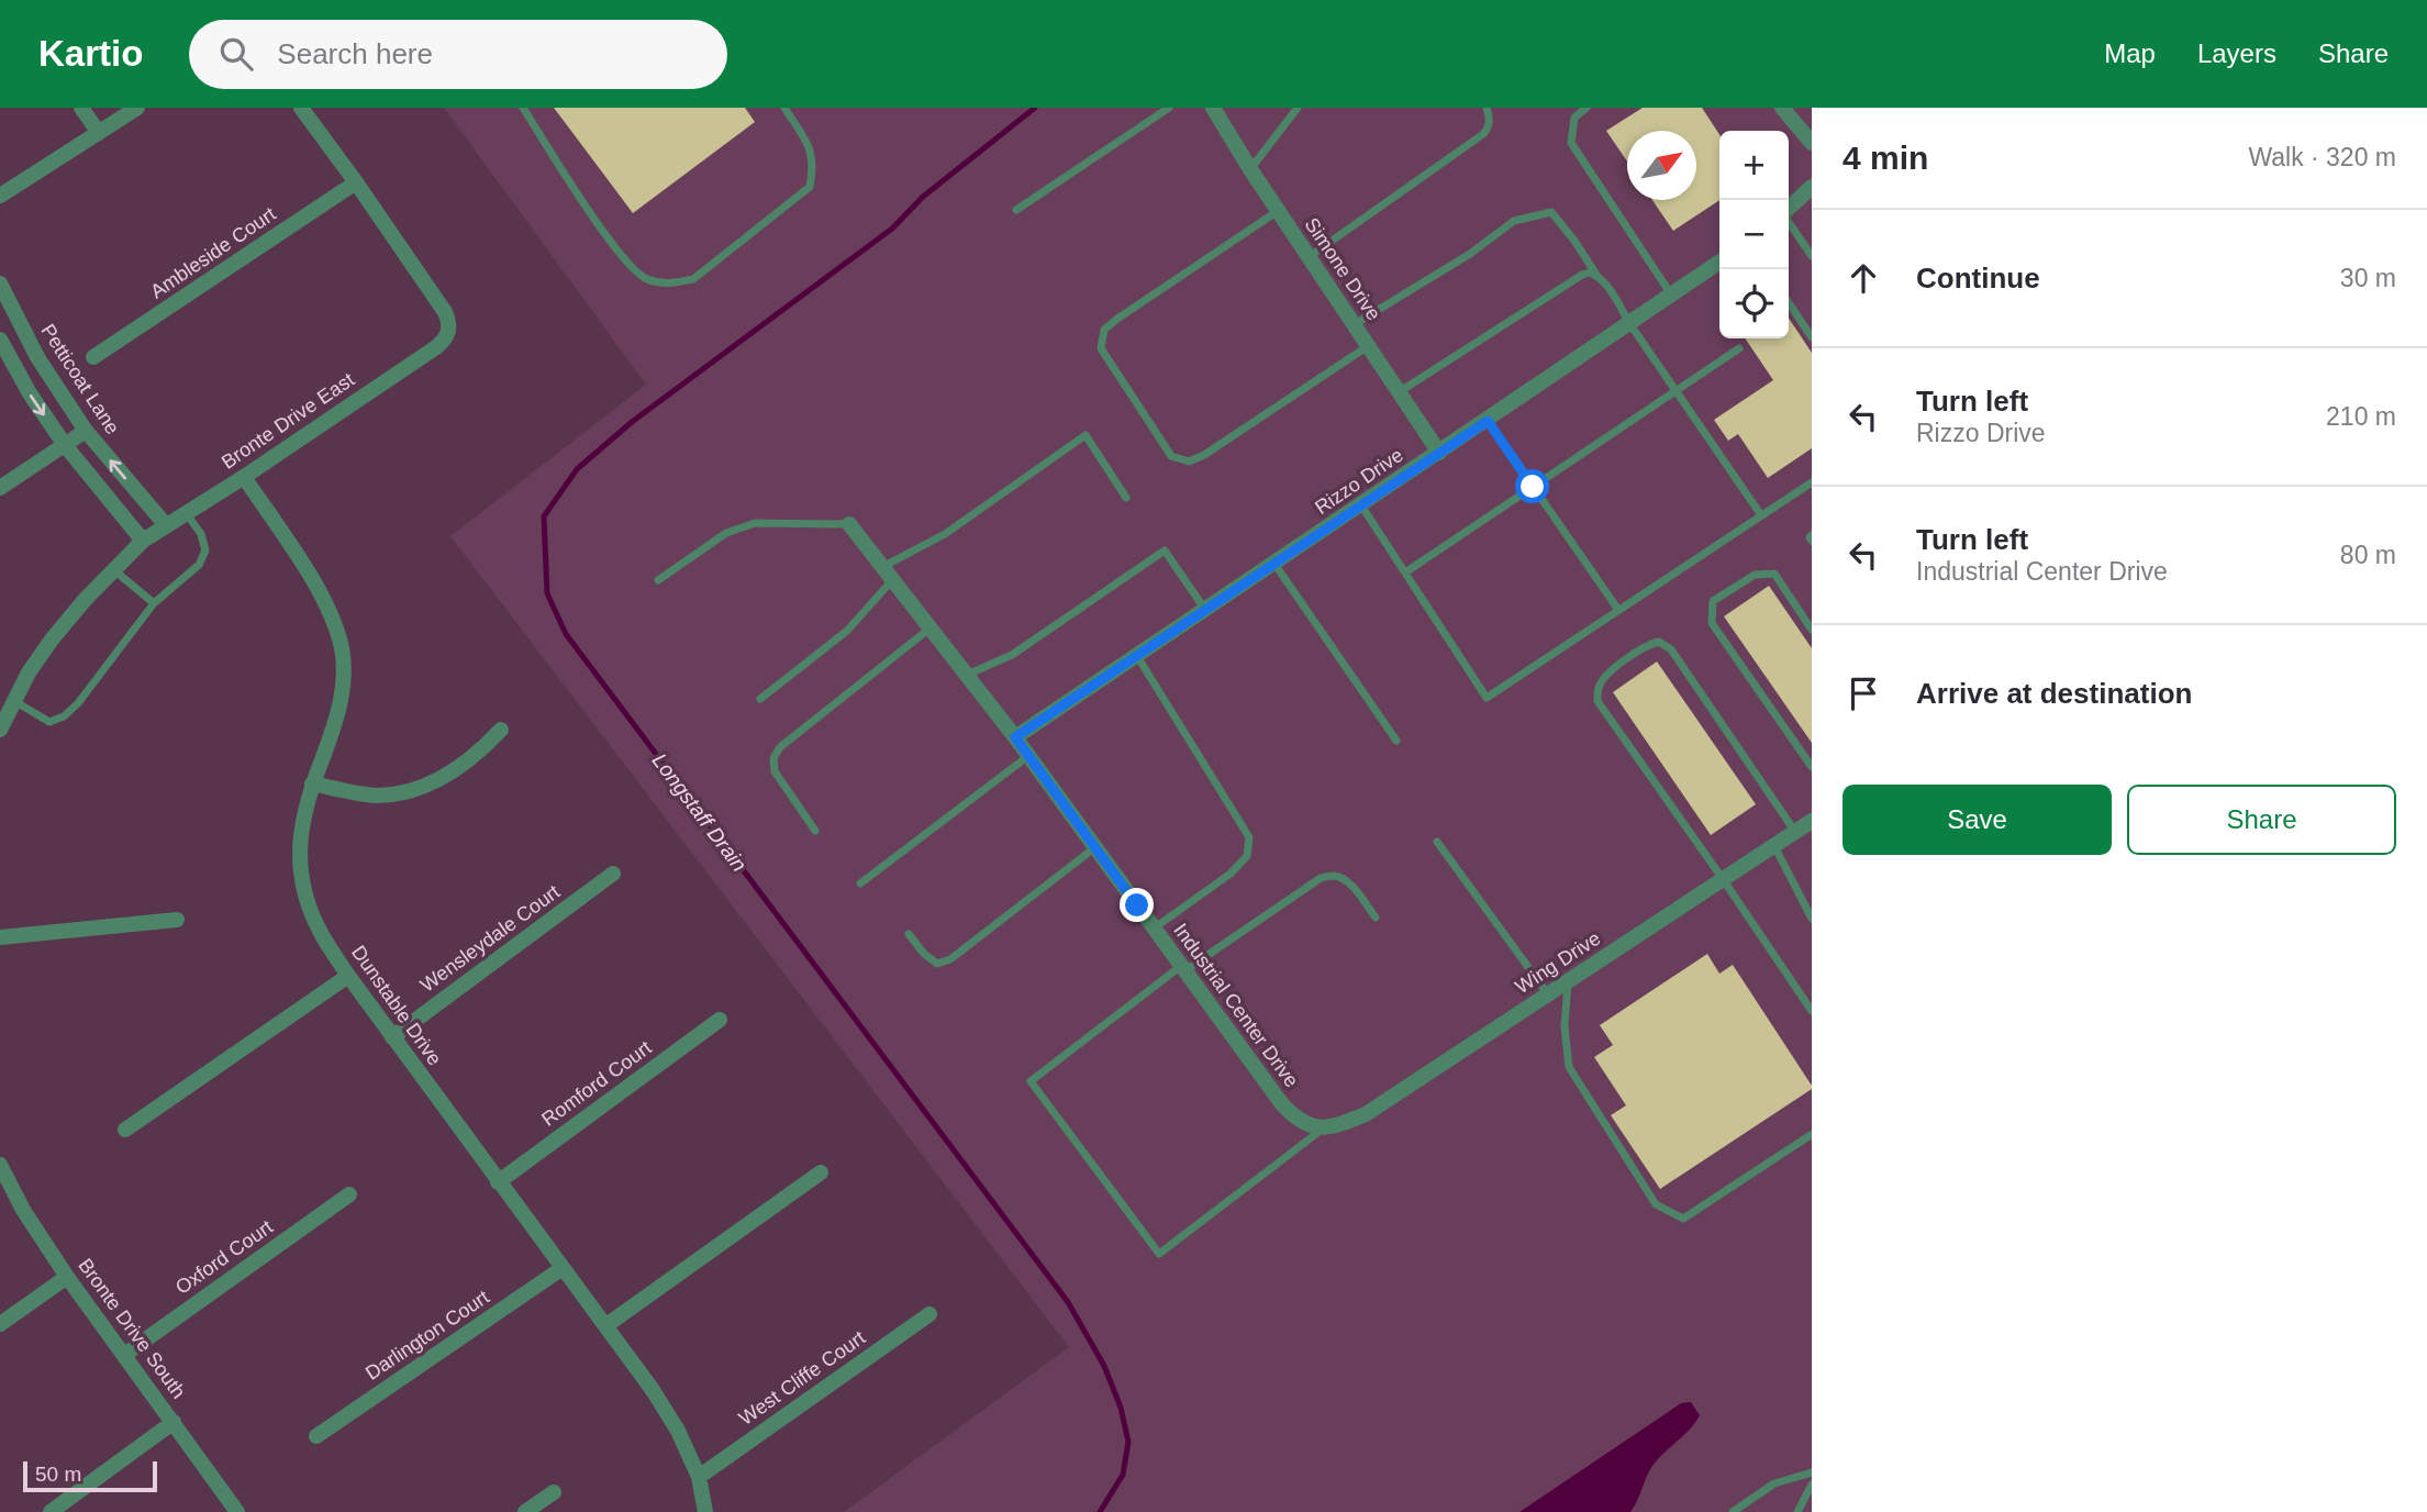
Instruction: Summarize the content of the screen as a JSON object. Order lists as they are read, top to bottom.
{
  "streets": {
    "street": [
      "Ambleside Court",
      "Simone Drive",
      "Petticoat Lane",
      "Bronte Drive East",
      "Rizzo Drive",
      "Wensleydale Court",
      "Wing Drive",
      "Dunstable Drive",
      "Industrial Center Drive",
      "Romford Court",
      "Oxford Court",
      "Bronte Drive South",
      "Darlington Court",
      "West Cliffe Court"
    ]
  },
  "crossings": [
    ["Ambleside Court", "Bronte Drive East"],
    ["Simone Drive", "Rizzo Drive"],
    ["Petticoat Lane", "Bronte Drive East"],
    ["Bronte Drive East", "Dunstable Drive"],
    ["Rizzo Drive", "Industrial Center Drive"],
    ["Wensleydale Court", "Dunstable Drive"],
    ["Wing Drive", "Industrial Center Drive"],
    ["Dunstable Drive", "Romford Court"],
    ["Dunstable Drive", "Darlington Court"],
    ["Dunstable Drive", "West Cliffe Court"],
    ["Oxford Court", "Bronte Drive South"]
  ],
  "water": ["Longstaff Drain"],
  "scale_bar": "50 m",
  "north": "top right",
  "page": {
    "header": "Kartio",
    "search": "Search here",
    "nav": ["Map", "Layers", "Share"],
    "heading": ["4 min", "Walk · 320 m"],
    "map_buttons": ["+", "−"],
    "list": [
      ["Continue", "30 m"],
      ["Turn left", "Rizzo Drive", "210 m"],
      ["Turn left", "Industrial Center Drive", "80 m"],
      "Arrive at destination"
    ],
    "buttons": ["Save", "Share"],
    "scale": "50 m"
  }
}
